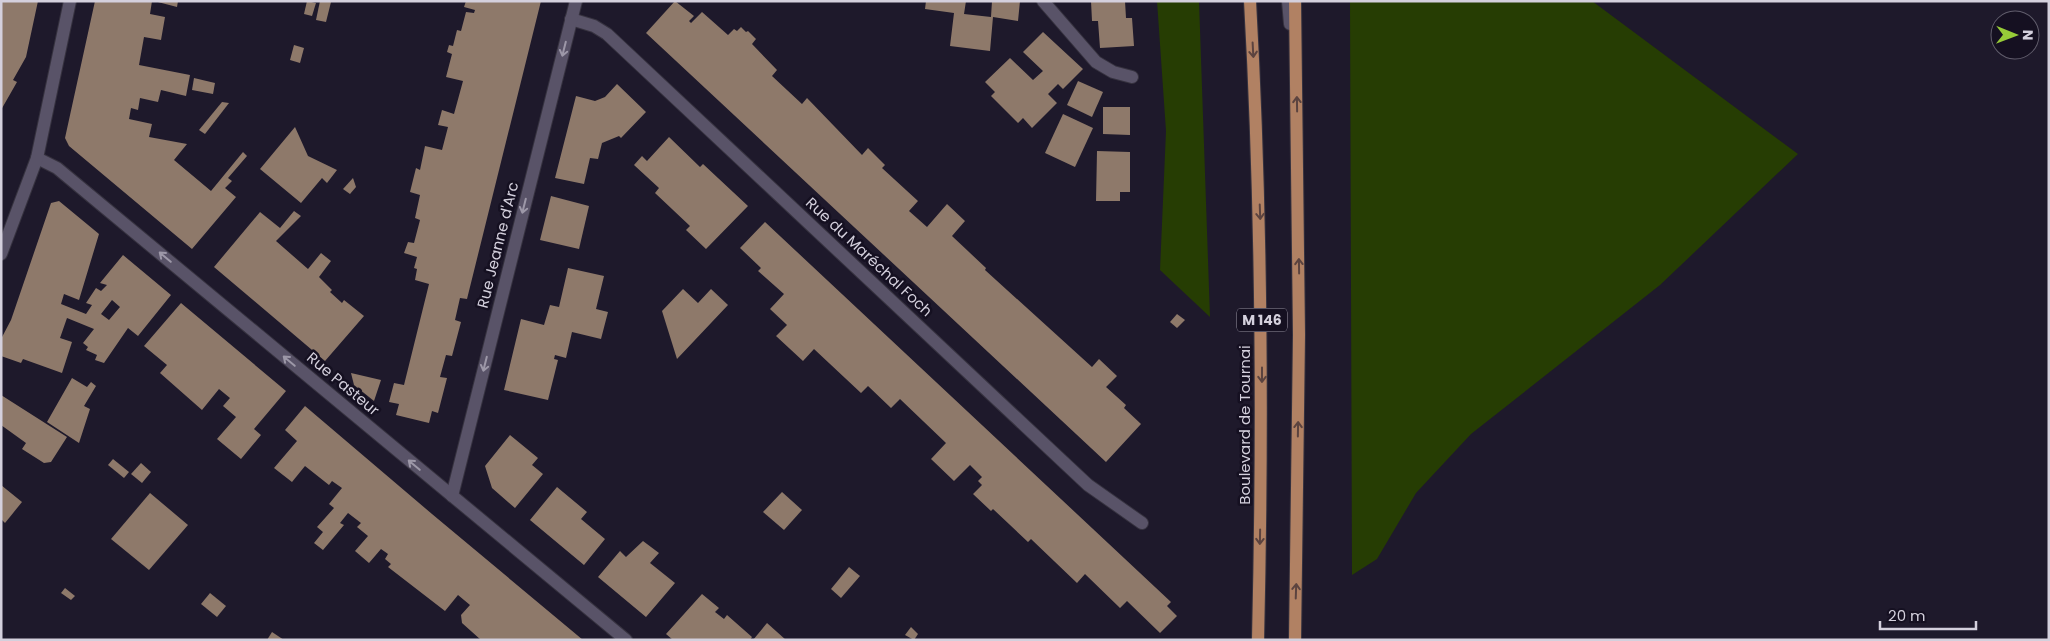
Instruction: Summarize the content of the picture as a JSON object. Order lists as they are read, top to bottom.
{
  "streets": {
    "main road": ["M 146", "Boulevard de Tournai"],
    "street": ["Rue Jeanne d'Arc", "Rue du Maréchal Foch", "Rue Pasteur"]
  },
  "crossings": [
    ["Rue Jeanne d'Arc", "Rue du Maréchal Foch"],
    ["Rue Jeanne d'Arc", "Rue Pasteur"]
  ],
  "one_way": ["Rue Jeanne d'Arc", "Rue Pasteur"],
  "scale_bar": "20 m",
  "north": "right"
}
